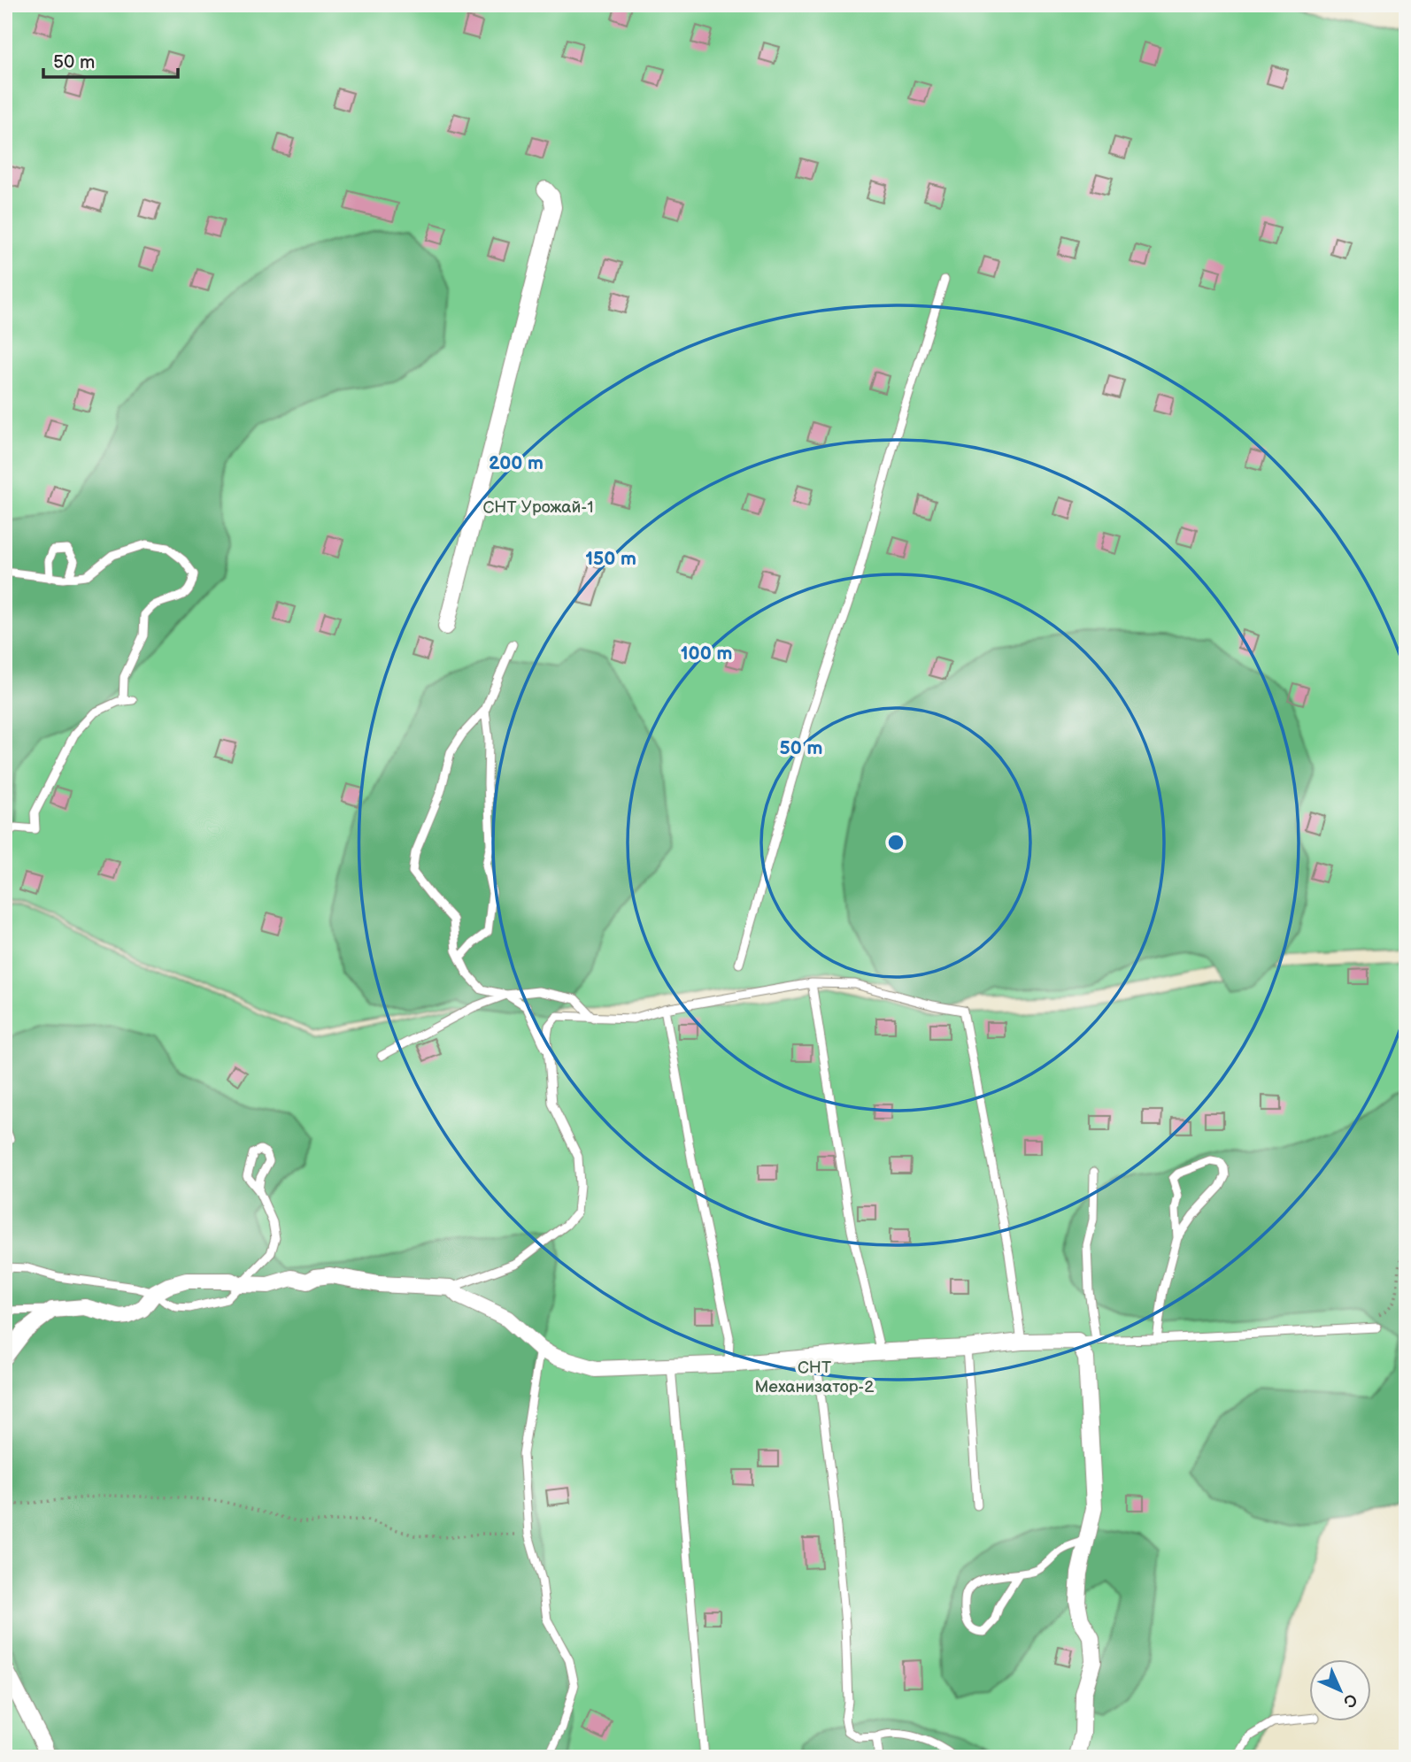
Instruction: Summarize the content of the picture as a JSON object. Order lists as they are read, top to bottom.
{
  "parks": ["СНТ Урожай-1", "СНТ Механизатор-2"],
  "scale_bar": "50 m",
  "north": "bottom right",
  "rings": [
    "200 m",
    "150 m",
    "100 m",
    "50 m"
  ]
}
